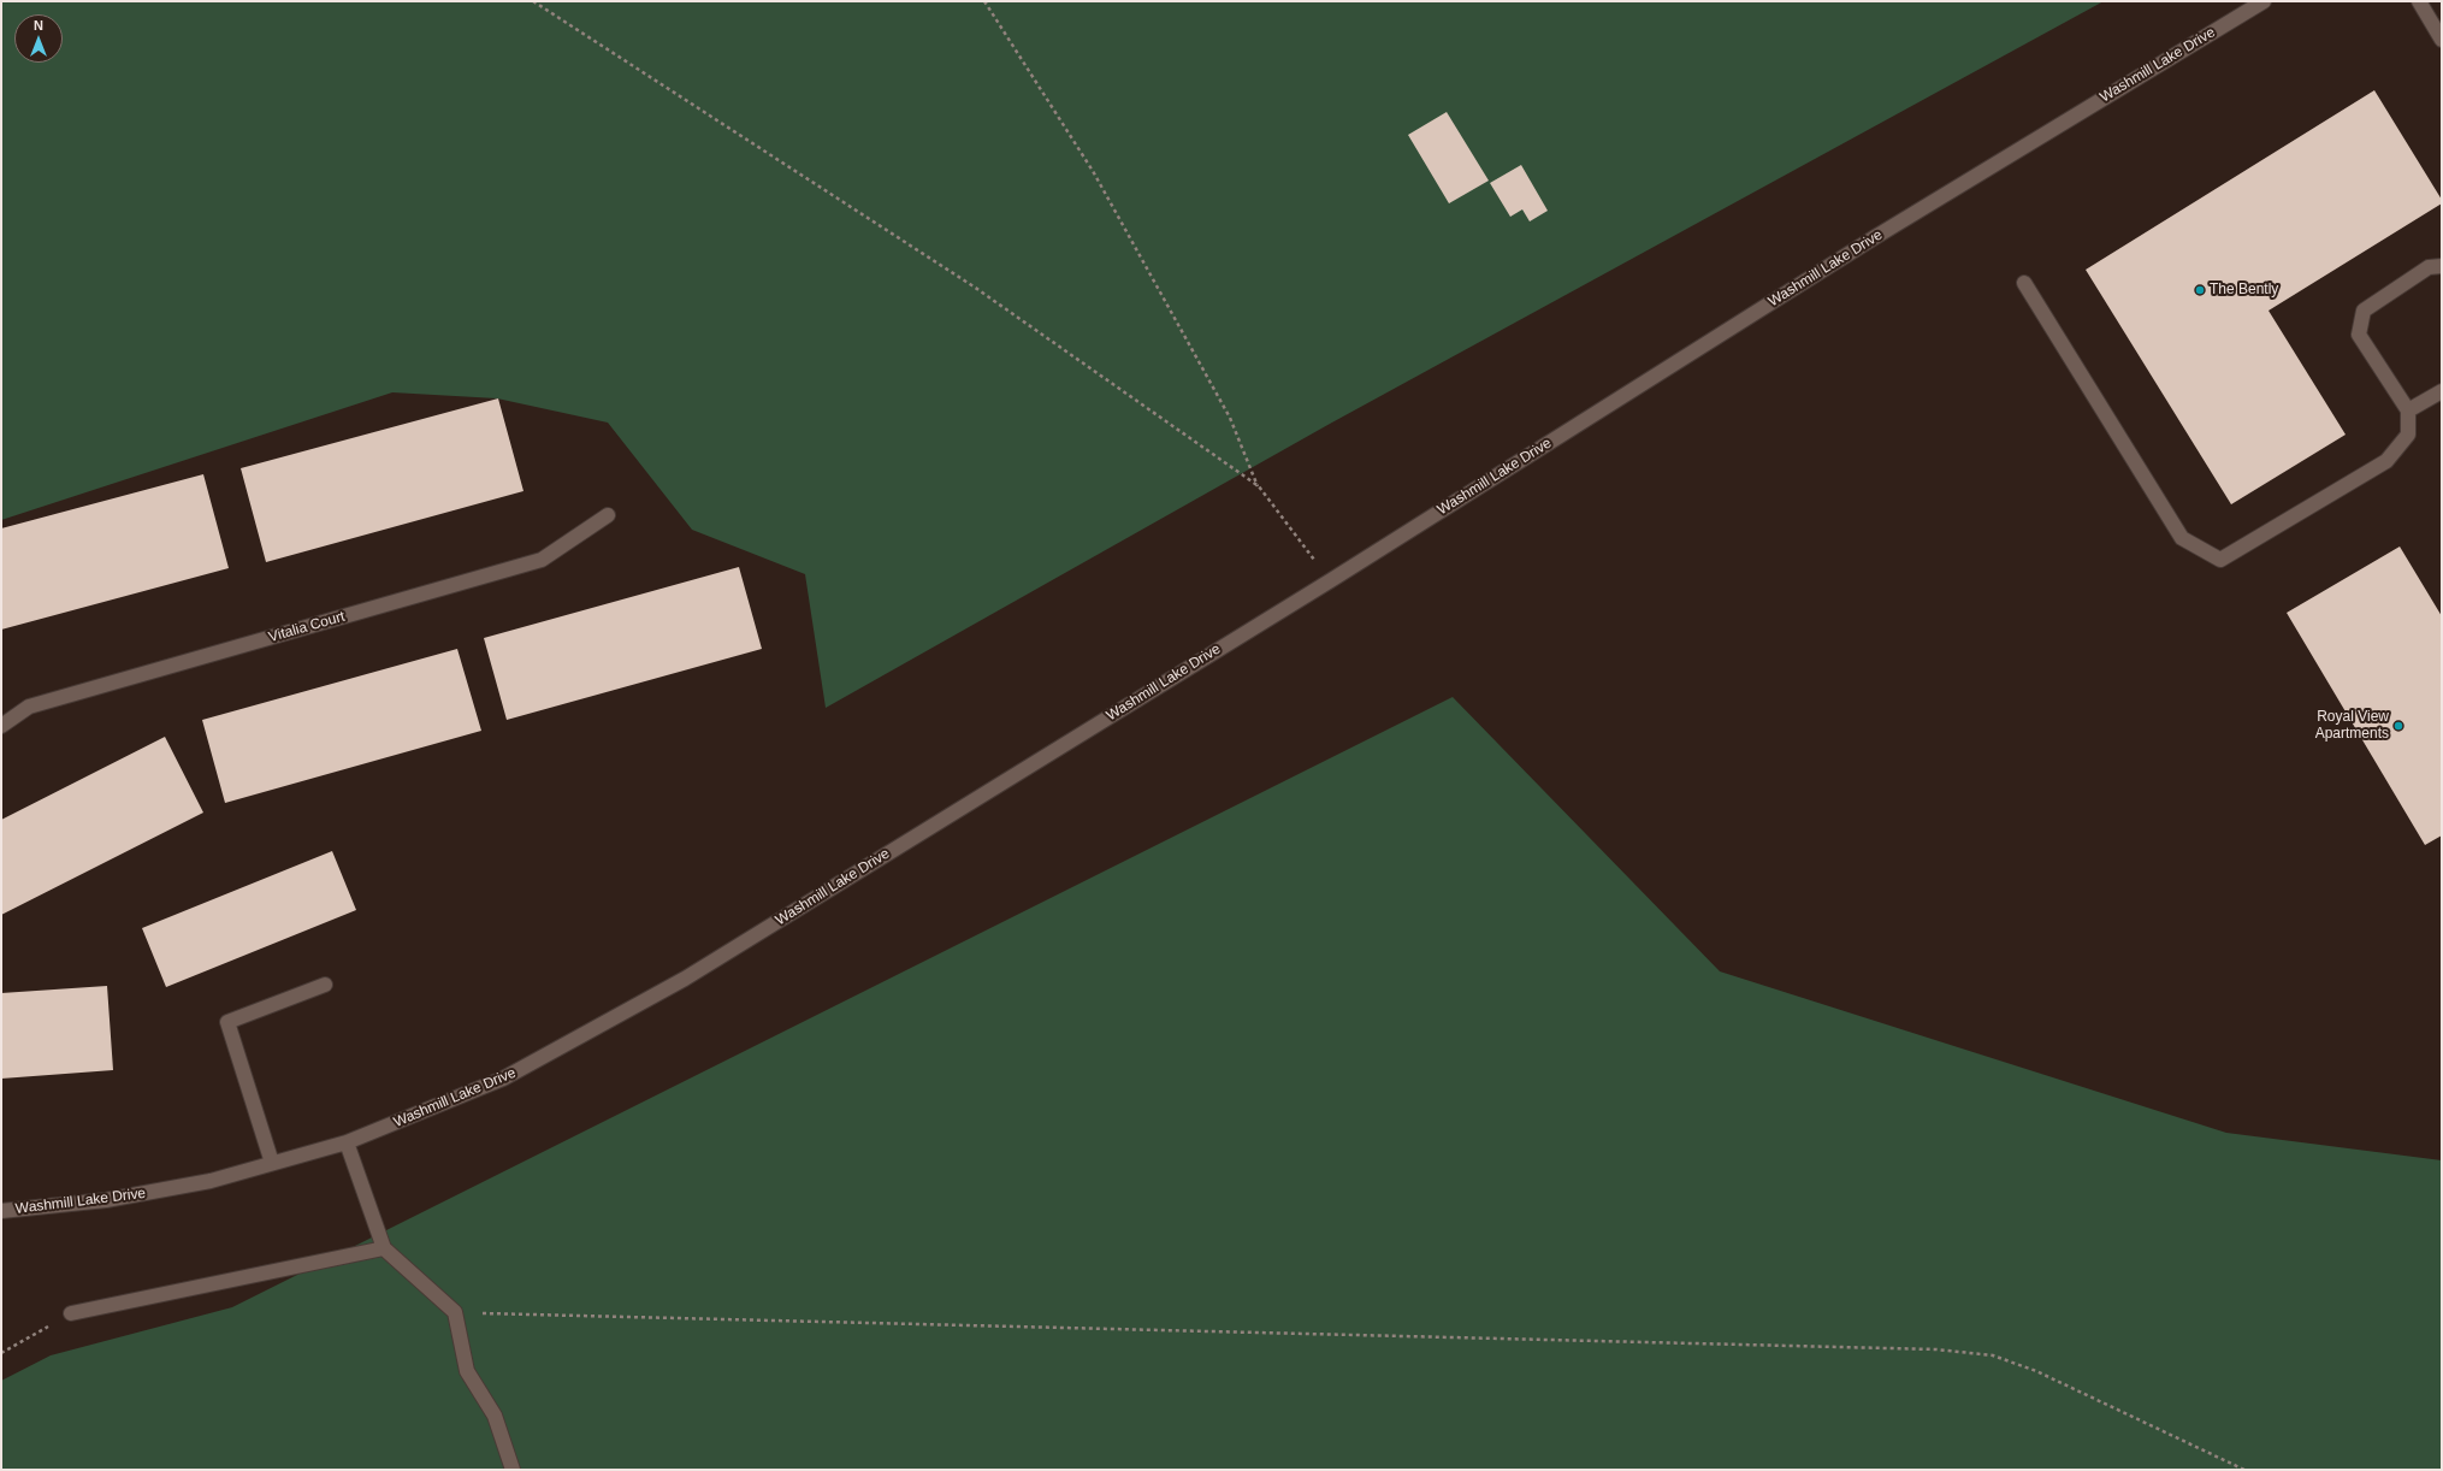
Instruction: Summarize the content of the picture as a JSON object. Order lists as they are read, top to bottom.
{
  "streets": {
    "street": ["Washmill Lake Drive", "Vitalia Court"]
  },
  "places": ["The Bently", "Royal View Apartments"],
  "north": "top"
}
